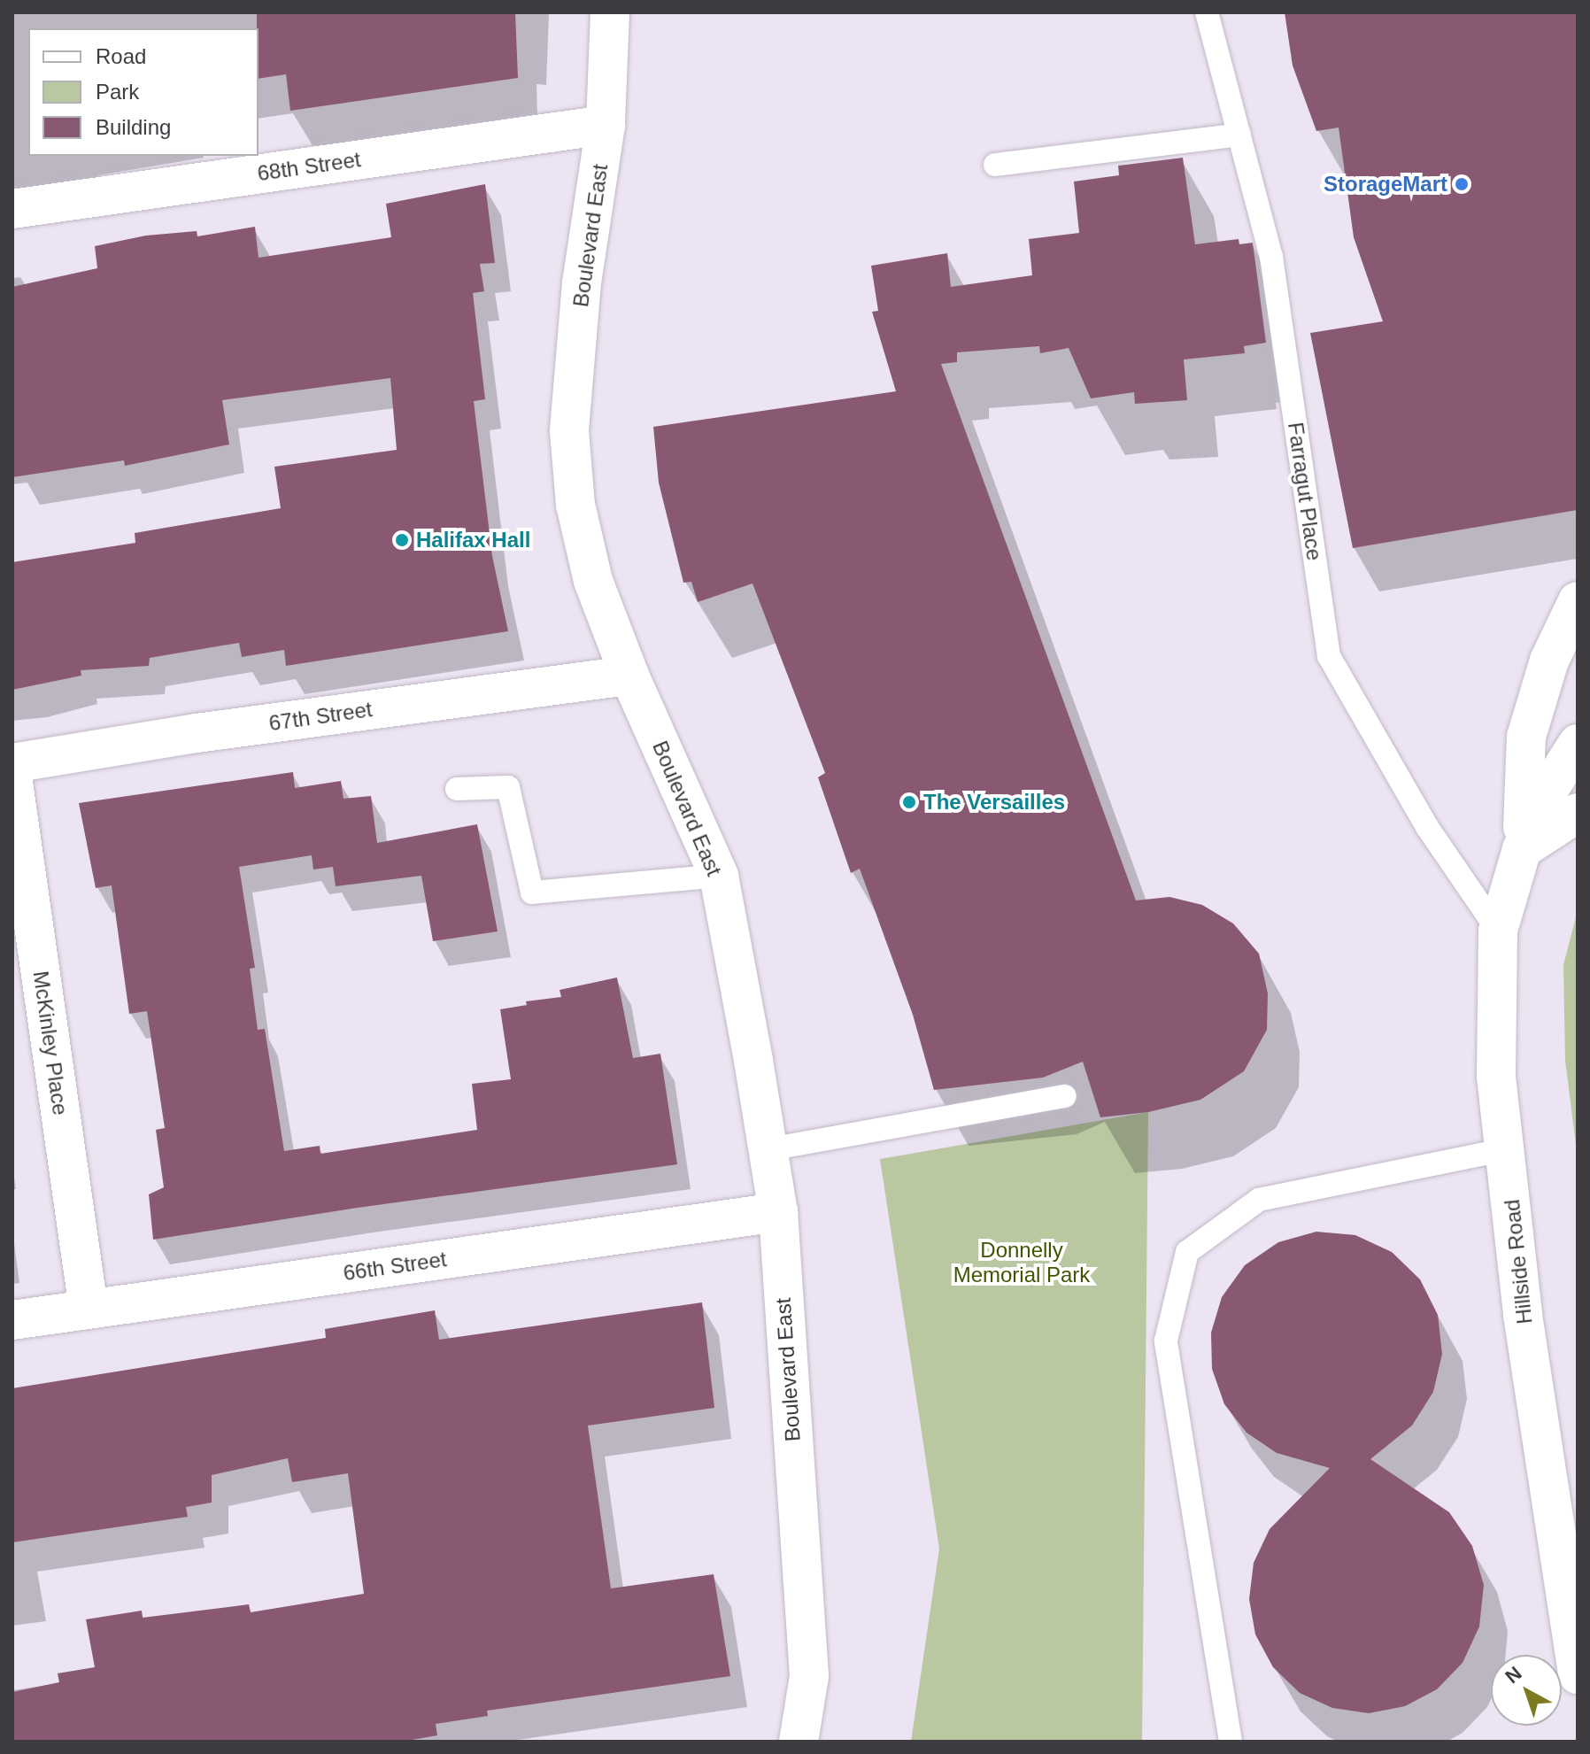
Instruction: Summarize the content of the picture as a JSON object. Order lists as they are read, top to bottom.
{
  "streets": {
    "main road": [
      "68th Street",
      "Boulevard East",
      "67th Street",
      "McKinley Place",
      "Hillside Road",
      "66th Street"
    ],
    "lane": ["Farragut Place"]
  },
  "crossings": [
    ["68th Street", "Boulevard East"],
    ["Boulevard East", "67th Street"],
    ["Boulevard East", "66th Street"],
    ["Farragut Place", "Hillside Road"],
    ["McKinley Place", "66th Street"]
  ],
  "parks": ["Donnelly Memorial Park"],
  "places": ["StorageMart", "Halifax Hall", "The Versailles"],
  "legend": ["Road", "Park", "Building"],
  "north": "top left"
}
